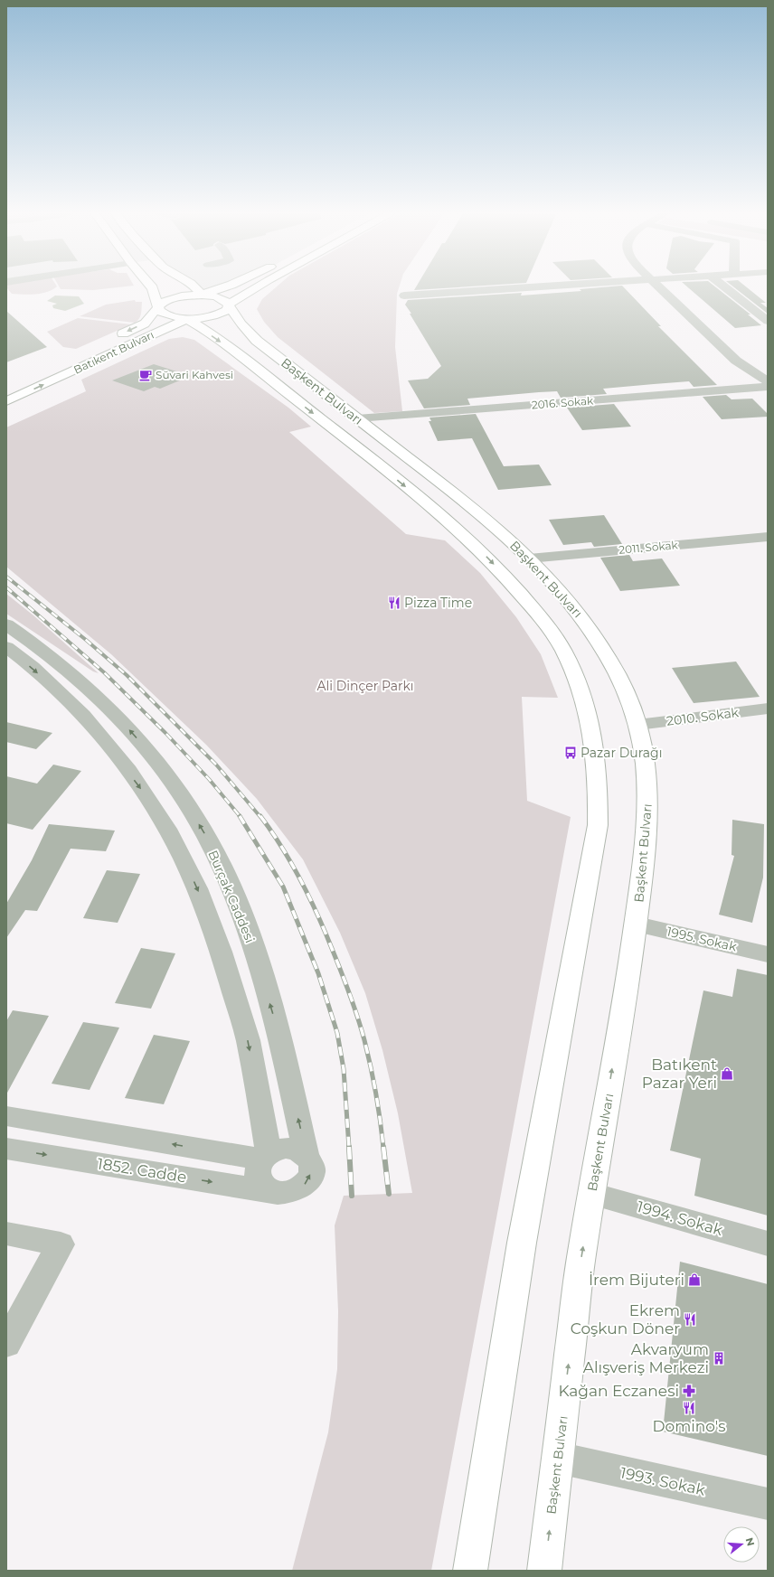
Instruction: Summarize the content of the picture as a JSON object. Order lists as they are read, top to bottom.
{
  "streets": {
    "main road": ["Batıkent Bulvarı", "Başkent Bulvarı"],
    "street": [
      "2016. Sokak",
      "2011. Sokak",
      "2010. Sokak",
      "Burçak Caddesi",
      "1995. Sokak",
      "1852. Cadde",
      "1994. Sokak",
      "1993. Sokak"
    ]
  },
  "crossings": [
    ["Batıkent Bulvarı", "Başkent Bulvarı"],
    ["Başkent Bulvarı", "2016. Sokak"],
    ["Başkent Bulvarı", "2011. Sokak"],
    ["Başkent Bulvarı", "2010. Sokak"],
    ["Başkent Bulvarı", "1995. Sokak"],
    ["Başkent Bulvarı", "1994. Sokak"],
    ["Başkent Bulvarı", "1993. Sokak"],
    ["Burçak Caddesi", "1852. Cadde"]
  ],
  "parks": ["Ali Dinçer Parkı"],
  "places": {
    "cafe": ["Süvari Kahvesi"],
    "restaurant": ["Pizza Time", "Ekrem Coşkun Döner", "Domino's"],
    "bus stop": ["Pazar Durağı"],
    "shop": ["Batıkent Pazar Yeri", "İrem Bijuteri"],
    "building": ["Akvaryum Alışveriş Merkezi"],
    "pharmacy": ["Kağan Eczanesi"]
  },
  "north": "right"
}
